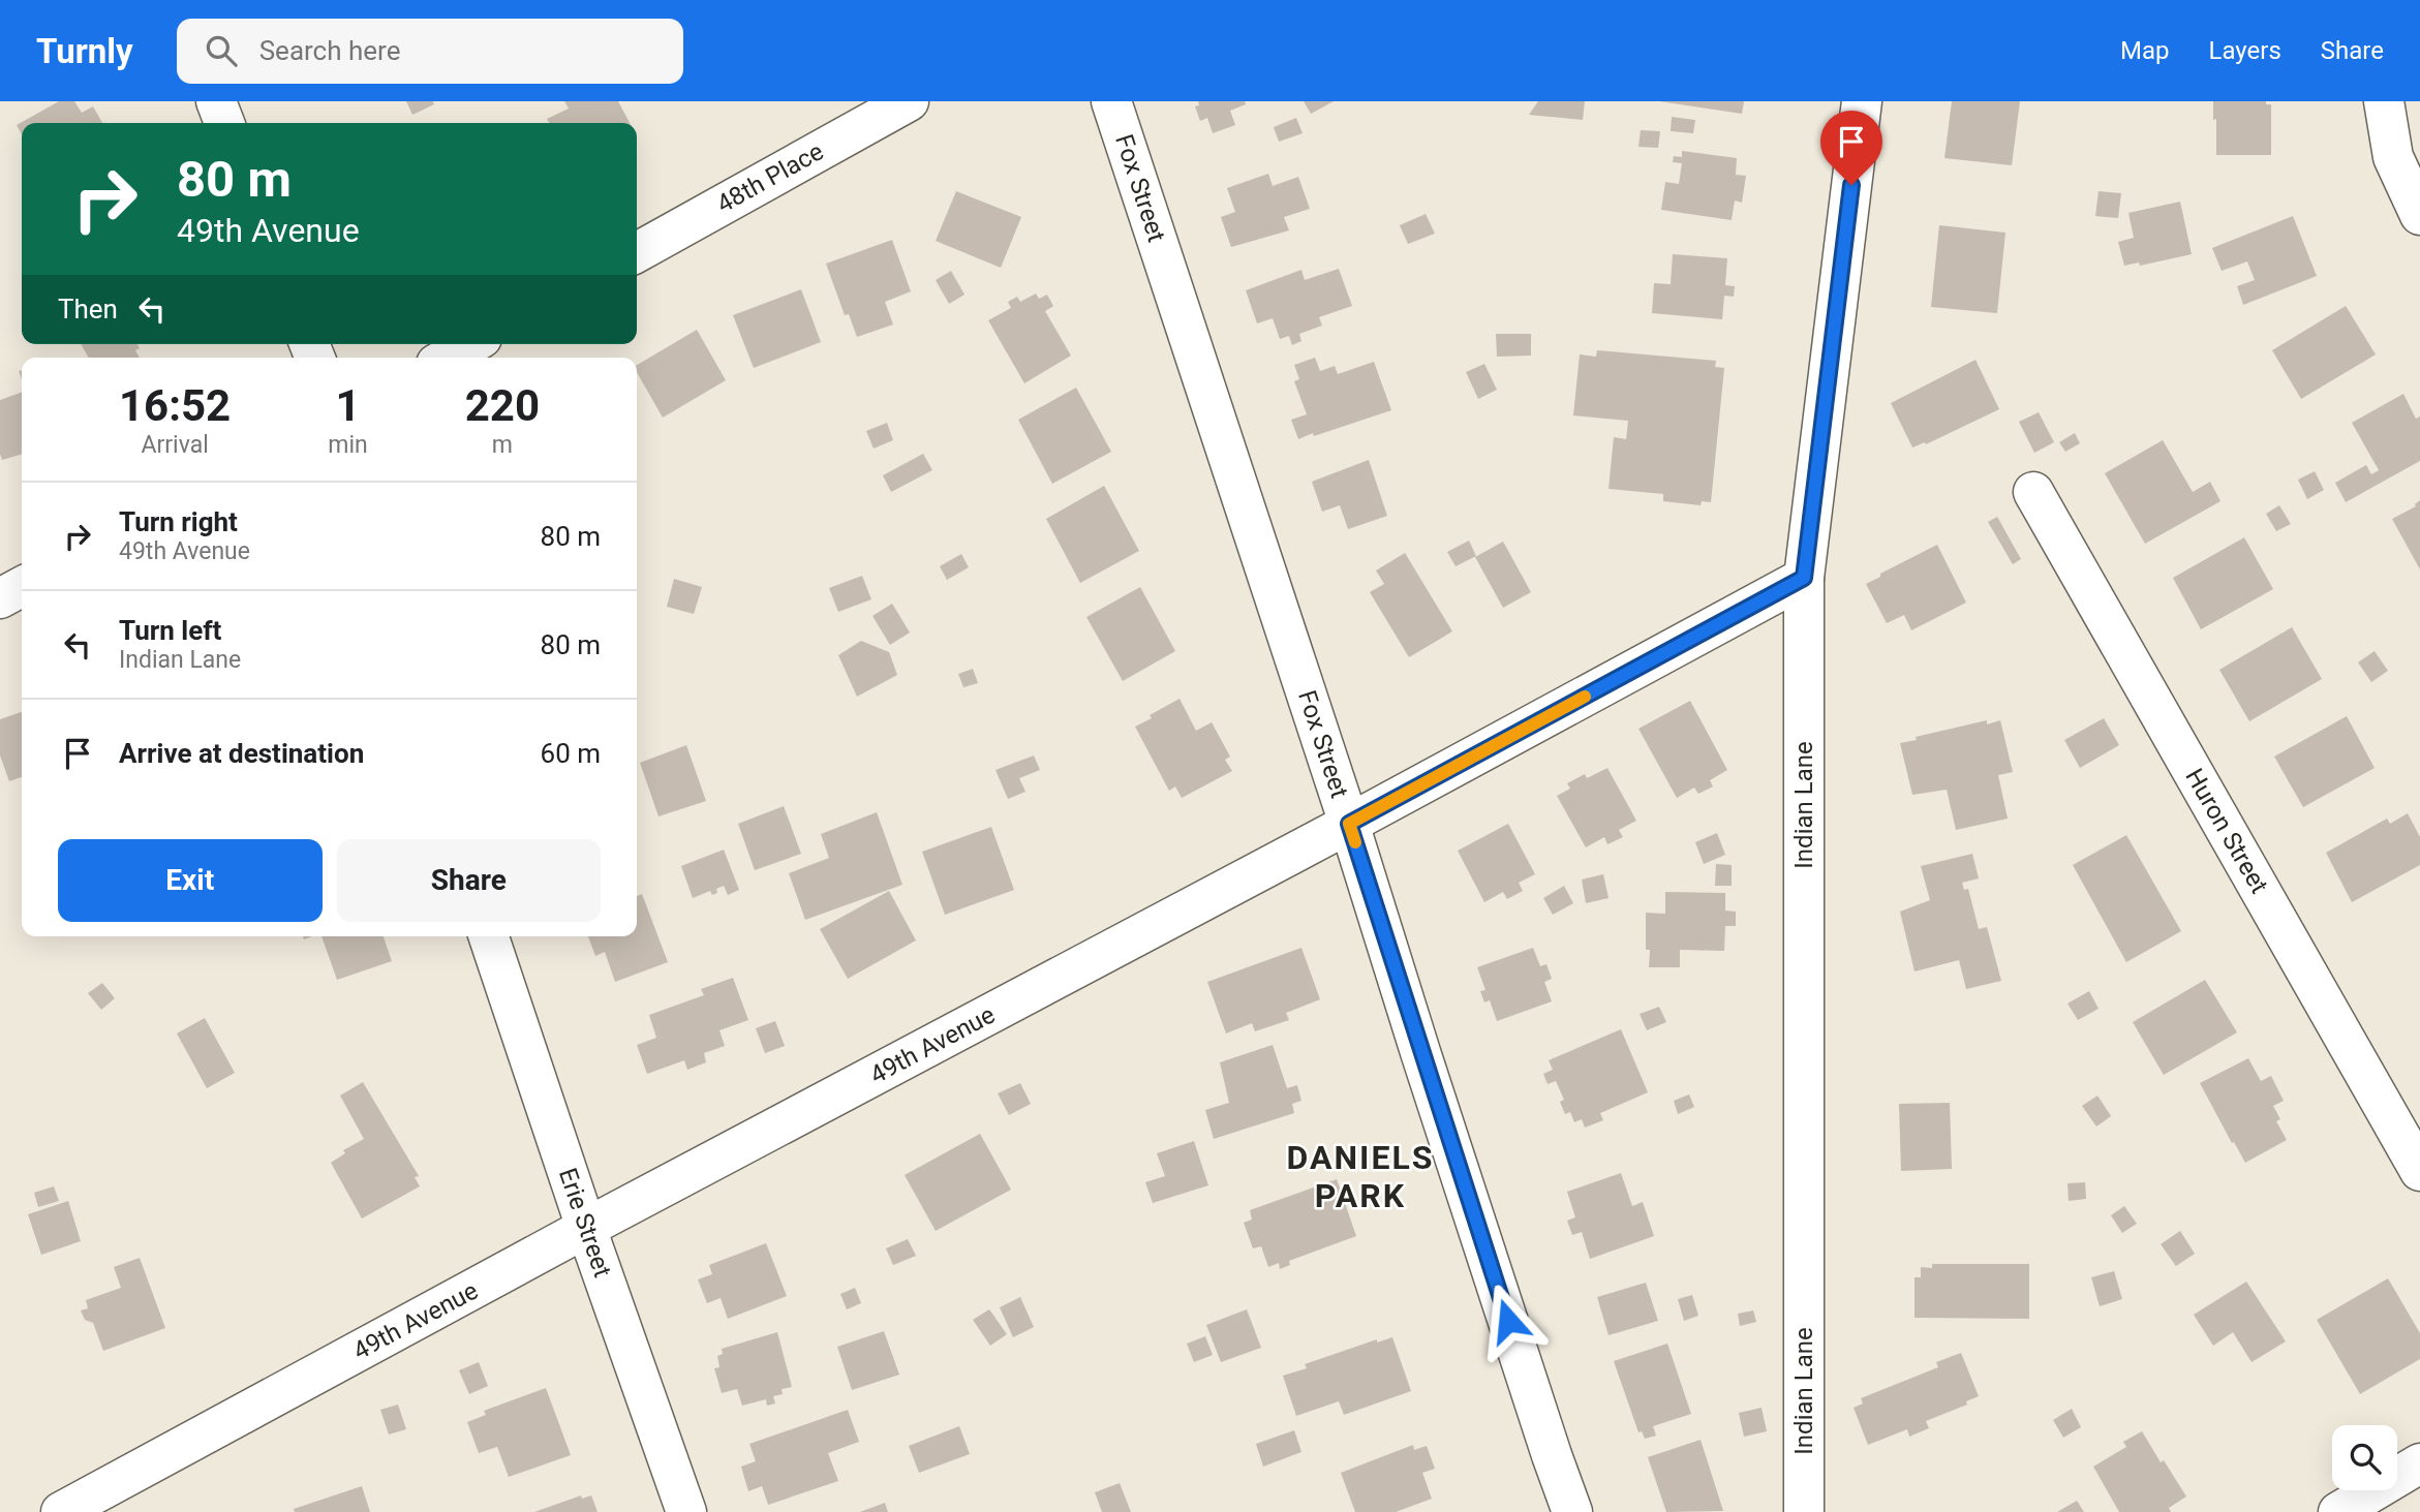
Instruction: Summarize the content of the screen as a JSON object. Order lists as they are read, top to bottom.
{
  "streets": {
    "street": [
      "48th Place",
      "Fox Street",
      "Indian Lane",
      "Huron Street",
      "49th Avenue",
      "Erie Street"
    ]
  },
  "crossings": [
    ["Fox Street", "49th Avenue"],
    ["Indian Lane", "49th Avenue"],
    ["49th Avenue", "Erie Street"]
  ],
  "districts": ["DANIELS PARK"],
  "page": {
    "header": "Turnly",
    "search": "Search here",
    "nav": ["Map", "Layers", "Share"],
    "turn": ["80 m", "49th Avenue"],
    "then": "Then",
    "eta": [
      "16:52",
      "Arrival",
      "1",
      "min",
      "220",
      "m"
    ],
    "list": [
      {
        "name": "Turn right",
        "note": "49th Avenue",
        "value": "80 m"
      },
      {
        "name": "Turn left",
        "note": "Indian Lane",
        "value": "80 m"
      },
      {
        "name": "Arrive at destination",
        "value": "60 m"
      }
    ],
    "buttons": ["Exit", "Share"]
  }
}
